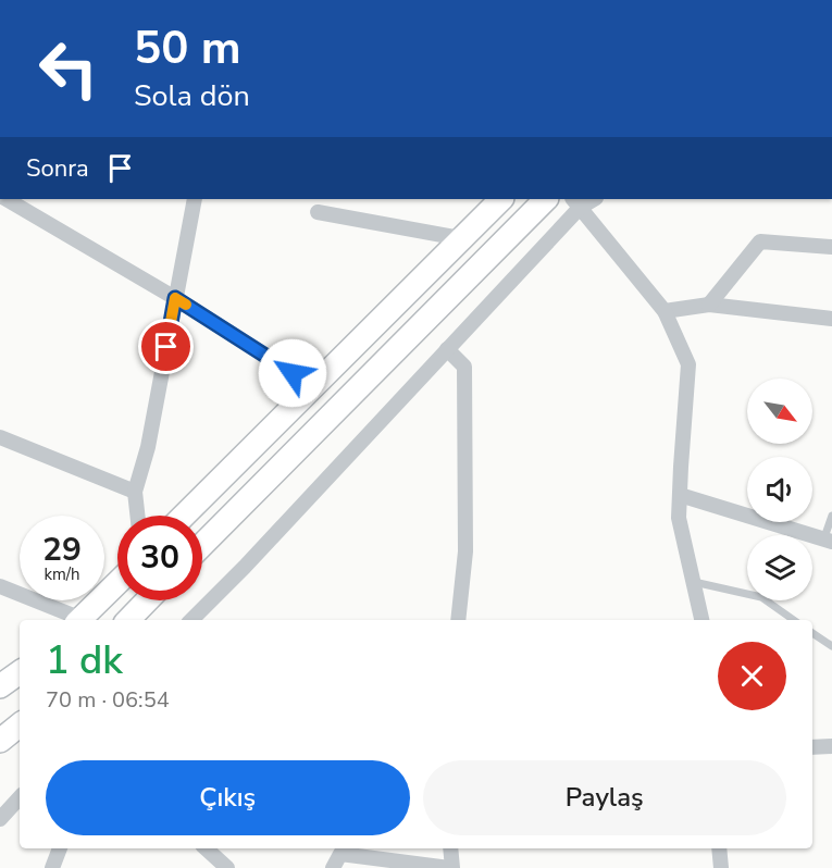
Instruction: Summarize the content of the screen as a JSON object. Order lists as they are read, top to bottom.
{
  "north": "bottom right",
  "page": {
    "turn": ["50 m", "Sola dön"],
    "then": "Sonra",
    "speed": "29 km/h",
    "limit": "30",
    "heading": ["1 dk", "70 m · 06:54"],
    "buttons": ["Çıkış", "Paylaş"]
  }
}
